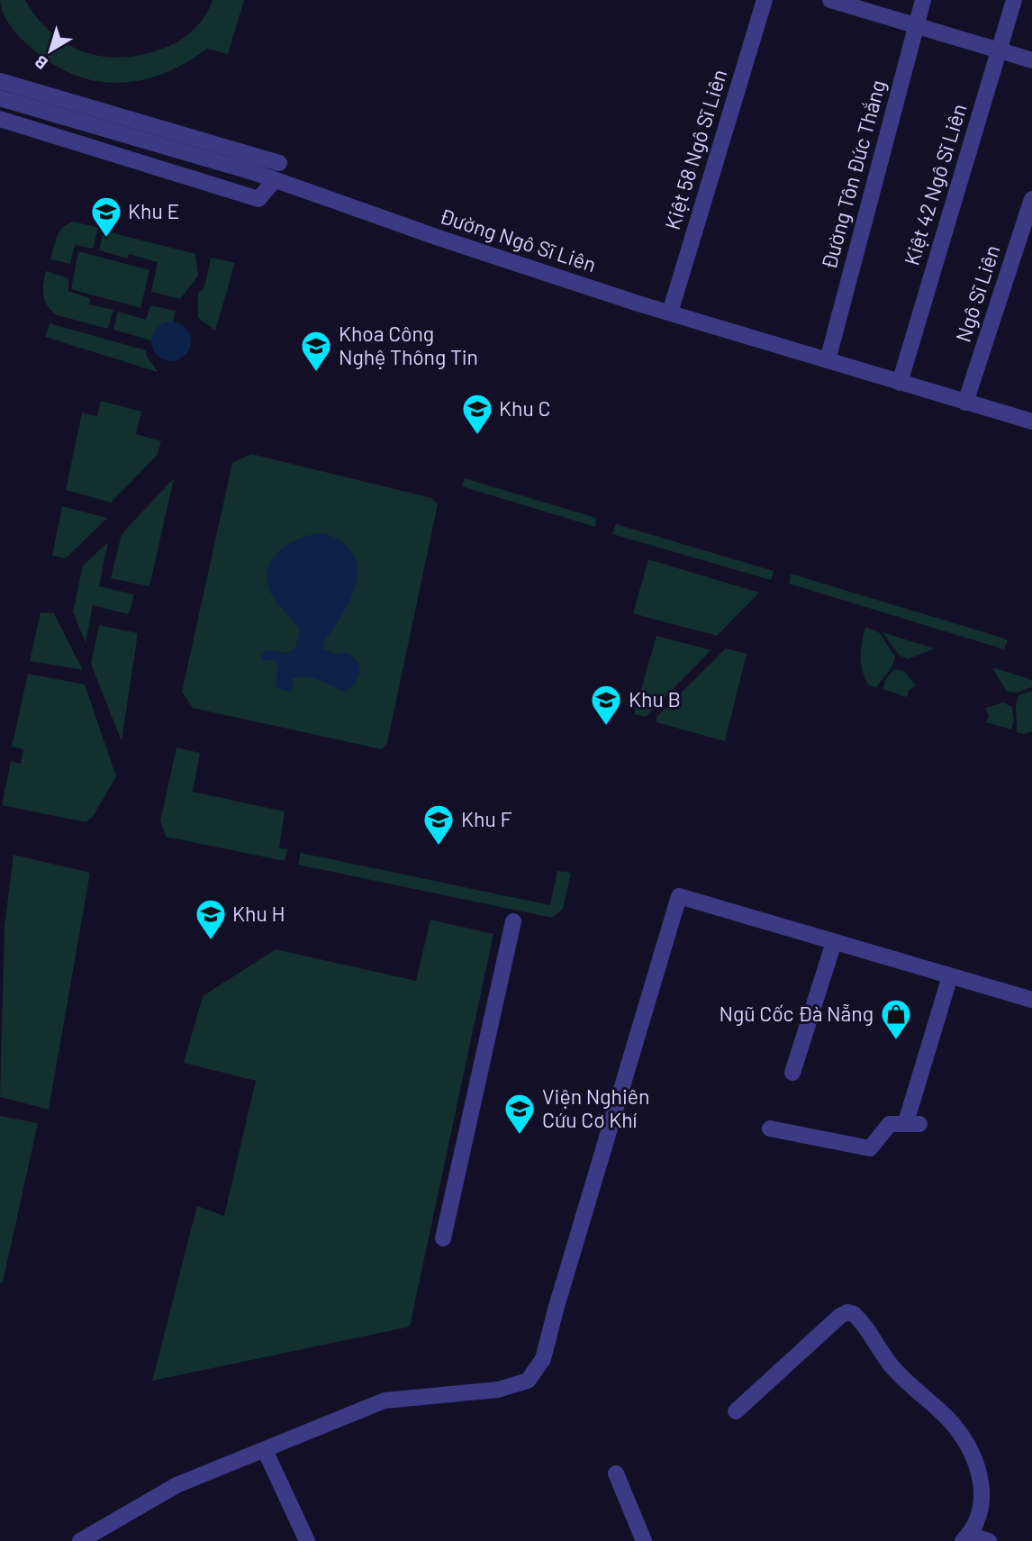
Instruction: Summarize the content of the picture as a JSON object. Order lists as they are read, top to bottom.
{
  "streets": {
    "street": [
      "Kiệt 58 Ngô Sĩ Liên",
      "Đường Tôn Đức Thắng",
      "Kiệt 42 Ngô Sĩ Liên",
      "Đường Ngô Sĩ Liên",
      "Ngô Sĩ Liên"
    ]
  },
  "crossings": [
    ["Kiệt 58 Ngô Sĩ Liên", "Đường Ngô Sĩ Liên"],
    ["Đường Tôn Đức Thắng", "Đường Ngô Sĩ Liên"],
    ["Kiệt 42 Ngô Sĩ Liên", "Đường Ngô Sĩ Liên"],
    ["Đường Ngô Sĩ Liên", "Ngô Sĩ Liên"]
  ],
  "places": {
    "school or university": [
      "Khu E",
      "Khoa Công Nghệ Thông Tin",
      "Khu C",
      "Khu B",
      "Khu F",
      "Khu H",
      "Viện Nghiên Cứu Cơ Khí"
    ],
    "shop": ["Ngũ Cốc Đà Nẵng"]
  },
  "north": "bottom left"
}
